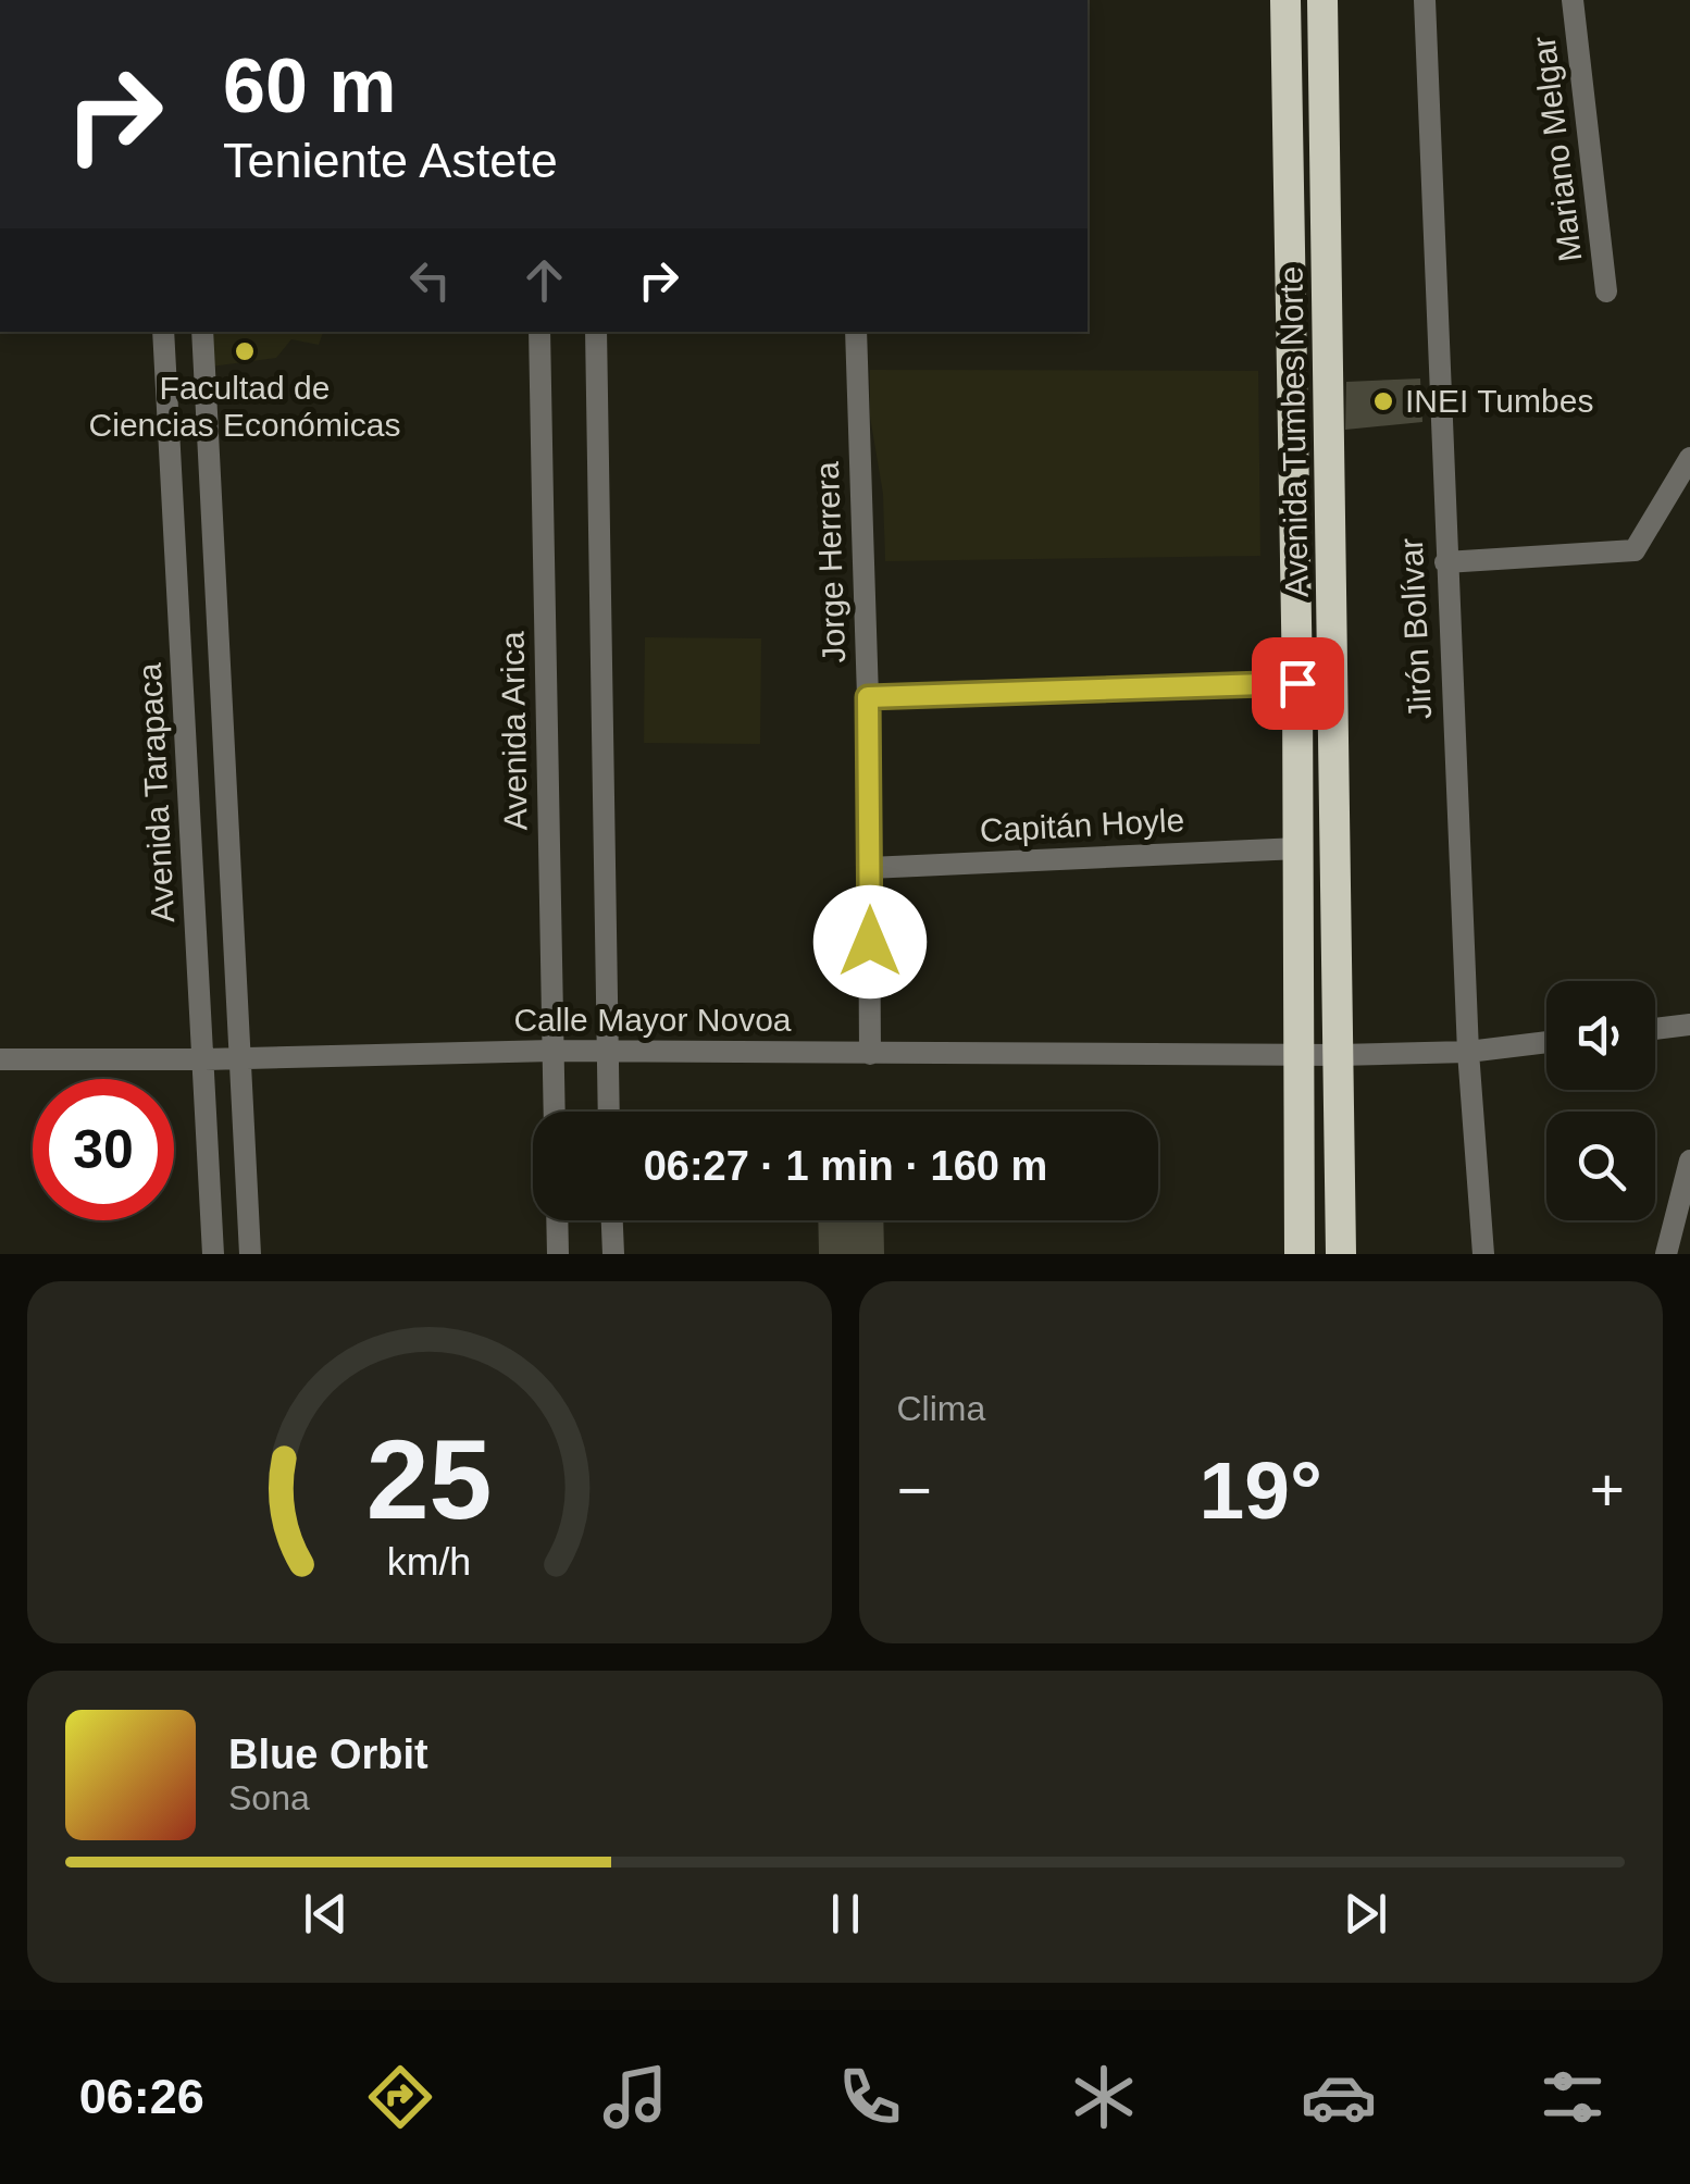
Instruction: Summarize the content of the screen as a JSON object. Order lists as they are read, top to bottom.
{
  "streets": {
    "highway": ["Avenida Tumbes Norte"],
    "street": [
      "Mariano Melgar",
      "Jorge Herrera",
      "Jirón Bolívar",
      "Avenida Arica",
      "Avenida Tarapaca",
      "Capitán Hoyle",
      "Calle Mayor Novoa"
    ]
  },
  "crossings": [
    ["Avenida Tumbes Norte", "Capitán Hoyle"],
    ["Avenida Tumbes Norte", "Calle Mayor Novoa"],
    ["Jorge Herrera", "Capitán Hoyle"],
    ["Jorge Herrera", "Calle Mayor Novoa"],
    ["Jirón Bolívar", "Calle Mayor Novoa"],
    ["Avenida Arica", "Calle Mayor Novoa"],
    ["Avenida Tarapaca", "Calle Mayor Novoa"]
  ],
  "places": ["Facultad de Ciencias Económicas", "INEI Tumbes"],
  "page": {
    "turn": ["60 m", "Teniente Astete"],
    "limit": "30",
    "trip": "06:27 · 1 min · 160 m",
    "tile": "Clima",
    "heat": ["−", "19°", "+"],
    "song": ["Blue Orbit", "Sona"],
    "tabs": "06:26",
    "gauge": ["25", "km/h"]
  }
}
